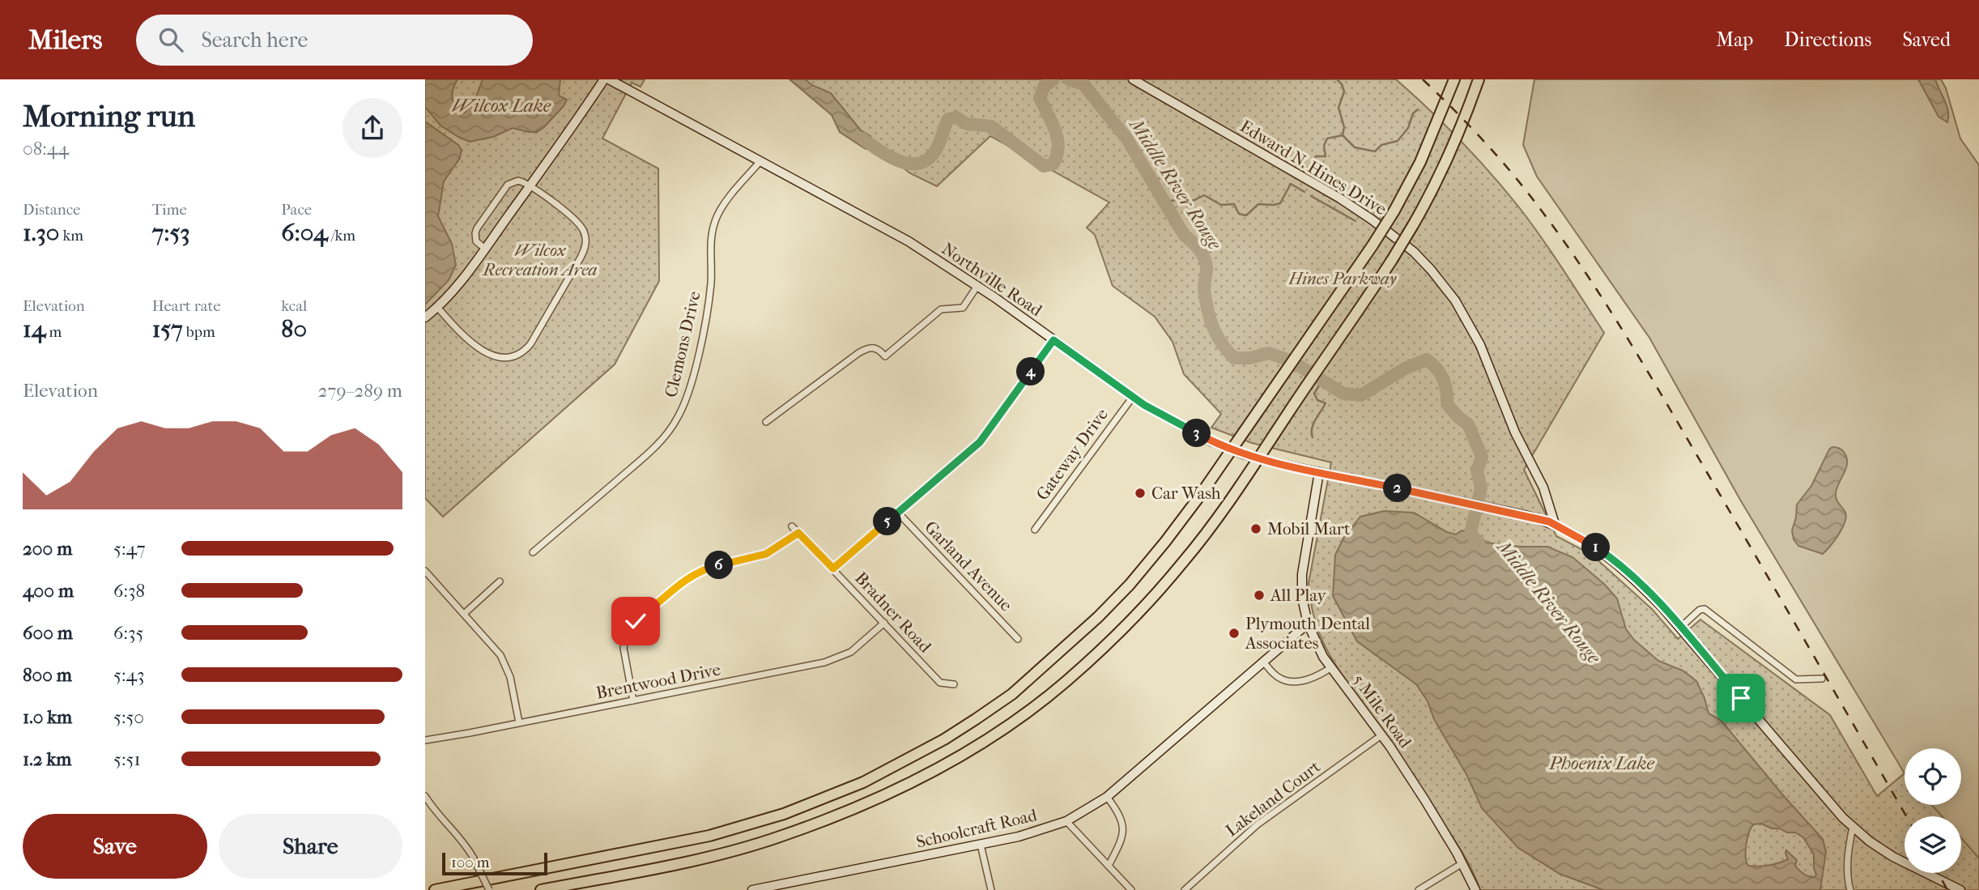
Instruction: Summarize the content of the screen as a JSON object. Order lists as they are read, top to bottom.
{
  "streets": {
    "street": [
      "Edward N. Hines Drive",
      "Northville Road",
      "Clemons Drive",
      "Gateway Drive",
      "Garland Avenue",
      "Bradner Road",
      "Brentwood Drive",
      "5 Mile Road",
      "Lakeland Court",
      "Schoolcraft Road"
    ]
  },
  "crossings": [
    ["Edward N. Hines Drive", "Northville Road"],
    ["Northville Road", "Clemons Drive"],
    ["Northville Road", "Gateway Drive"],
    ["Northville Road", "5 Mile Road"],
    ["Bradner Road", "Brentwood Drive"],
    ["5 Mile Road", "Lakeland Court"],
    ["5 Mile Road", "Schoolcraft Road"]
  ],
  "water": ["Wilcox Lake", "Middle River Rouge", "Phoenix Lake"],
  "parks": ["Wilcox Recreation Area", "Hines Parkway"],
  "places": [
    "Car Wash",
    "Mobil Mart",
    "All Play",
    "Plymouth Dental Associates"
  ],
  "scale_bar": "100 m",
  "page": {
    "header": "Milers",
    "search": "Search here",
    "nav": ["Map", "Directions", "Saved"],
    "heading": ["Morning run", "08:44"],
    "stats": [
      ["Distance", "1.30 km"],
      ["Time", "7:53"],
      ["Pace", "6:04 /km"],
      ["Elevation", "14 m"],
      ["Heart rate", "157 bpm"],
      ["kcal", "80"]
    ],
    "pins": [
      "4",
      "3",
      "2",
      "5",
      "1",
      "6"
    ],
    "chart": ["Elevation", "279–289 m"],
    "list": [
      {
        "name": "200 m",
        "note": "5:47"
      },
      {
        "name": "400 m",
        "note": "6:38"
      },
      {
        "name": "600 m",
        "note": "6:35"
      },
      {
        "name": "800 m",
        "note": "5:43"
      },
      {
        "name": "1.0 km",
        "note": "5:50"
      },
      {
        "name": "1.2 km",
        "note": "5:51"
      }
    ],
    "buttons": ["Save", "Share"],
    "scale": "100 m"
  }
}
